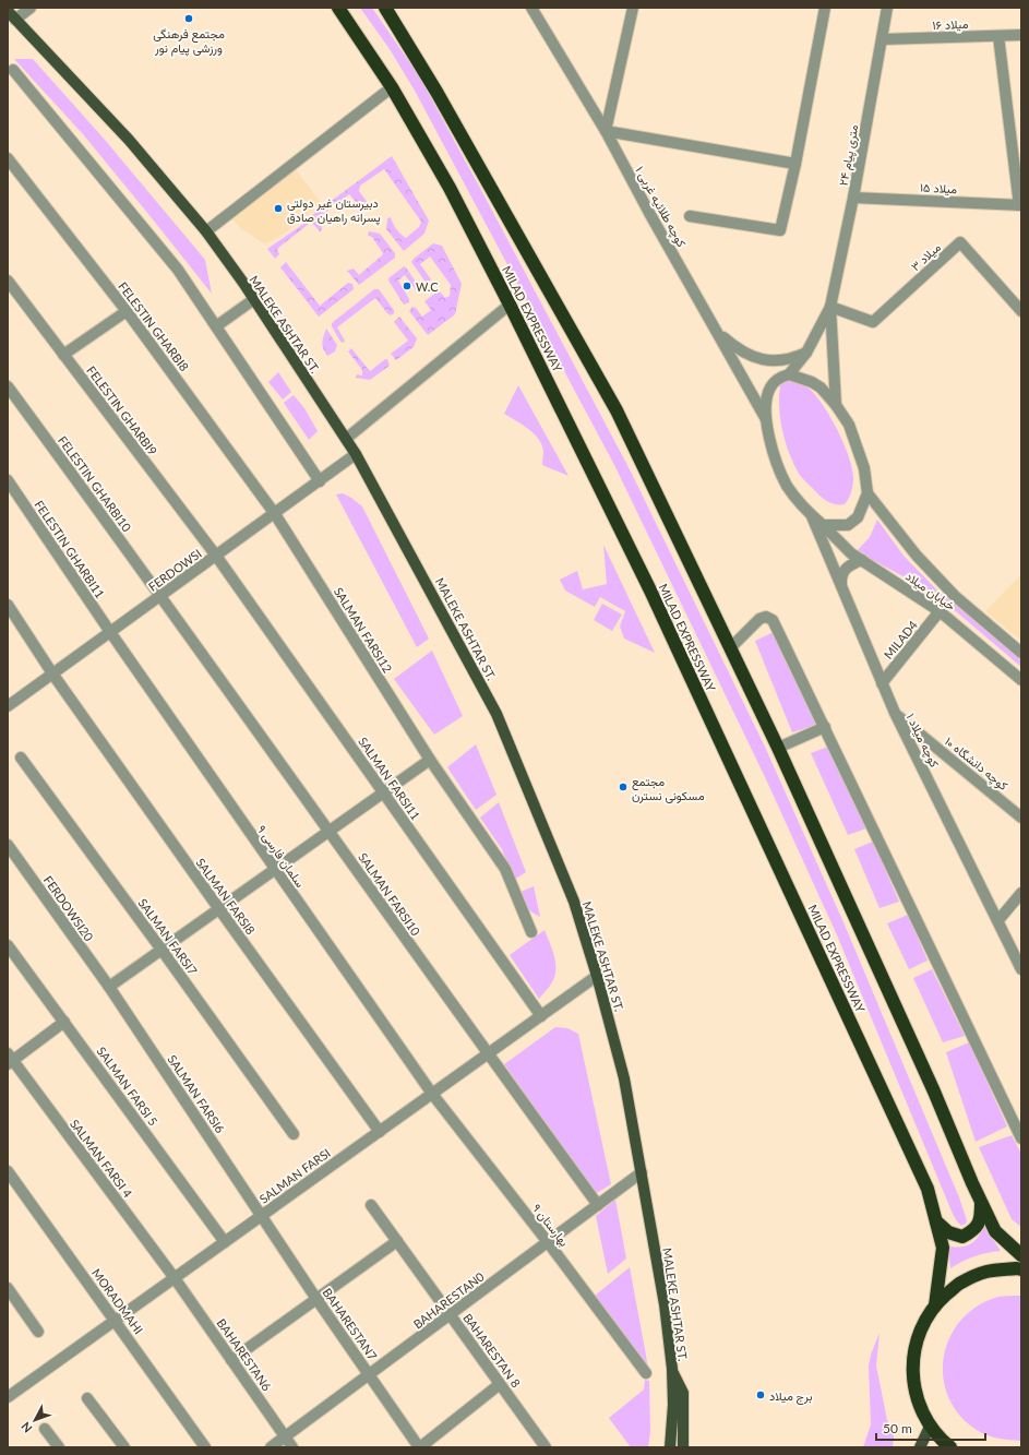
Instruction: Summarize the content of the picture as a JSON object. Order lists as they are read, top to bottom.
{
  "streets": {
    "highway": ["MILAD EXPRESSWAY"],
    "main road": ["MALEKE ASHTAR ST."],
    "street": [
      "میلاد ۱۶",
      "۲۴ متری پیام",
      "میلاد ۱۵",
      "کوچه طلائیه غربی ۱",
      "میلاد ۳",
      "FELESTIN GHARBI8",
      "FELESTIN GHARBI9",
      "FELESTIN GHARBI10",
      "FELESTIN GHARBI11",
      "FERDOWSI",
      "خیابان میلاد",
      "SALMAN FARSI12",
      "MILAD4",
      "کوچه میلاد ۱",
      "کوچه دانشگاه ۱۰",
      "SALMAN FARSI11",
      "سلمان فارسی ۹",
      "SALMAN FARSI10",
      "SALMAN FARSI8",
      "FERDOWSI20",
      "SALMAN FARSI7",
      "SALMAN FARSI 5",
      "SALMAN FARSI6",
      "SALMAN FARSI 4",
      "SALMAN FARSI",
      "بهارستان ۹",
      "BAHARESTAN0",
      "MORADMAHI",
      "BAHARESTAN7",
      "BAHARESTAN 8",
      "BAHARESTAN6"
    ]
  },
  "crossings": [
    ["میلاد ۱۶", "۲۴ متری پیام"],
    ["۲۴ متری پیام", "میلاد ۱۵"],
    ["۲۴ متری پیام", "میلاد ۳"],
    ["MALEKE ASHTAR ST.", "FERDOWSI"],
    ["MALEKE ASHTAR ST.", "SALMAN FARSI"],
    ["MALEKE ASHTAR ST.", "BAHARESTAN0"],
    ["FELESTIN GHARBI8", "FERDOWSI"],
    ["FELESTIN GHARBI8", "SALMAN FARSI12"],
    ["FELESTIN GHARBI9", "FERDOWSI"],
    ["FELESTIN GHARBI9", "SALMAN FARSI11"],
    ["FELESTIN GHARBI10", "FERDOWSI"],
    ["FELESTIN GHARBI10", "SALMAN FARSI10"],
    ["FELESTIN GHARBI11", "FERDOWSI"],
    ["FELESTIN GHARBI11", "سلمان فارسی ۹"],
    ["FERDOWSI", "SALMAN FARSI12"],
    ["FERDOWSI", "SALMAN FARSI11"],
    ["FERDOWSI", "سلمان فارسی ۹"],
    ["FERDOWSI", "SALMAN FARSI10"],
    ["FERDOWSI", "SALMAN FARSI8"],
    ["خیابان میلاد", "MILAD4"],
    ["خیابان میلاد", "کوچه میلاد ۱"],
    ["MILAD4", "کوچه میلاد ۱"],
    ["کوچه میلاد ۱", "کوچه دانشگاه ۱۰"],
    ["SALMAN FARSI11", "SALMAN FARSI"],
    ["سلمان فارسی ۹", "SALMAN FARSI"],
    ["سلمان فارسی ۹", "بهارستان ۹"],
    ["SALMAN FARSI10", "SALMAN FARSI"],
    ["SALMAN FARSI10", "BAHARESTAN0"],
    ["SALMAN FARSI8", "SALMAN FARSI"],
    ["FERDOWSI20", "SALMAN FARSI6"],
    ["SALMAN FARSI 5", "SALMAN FARSI"],
    ["SALMAN FARSI6", "SALMAN FARSI"],
    ["SALMAN FARSI6", "BAHARESTAN7"],
    ["SALMAN FARSI 4", "SALMAN FARSI"],
    ["SALMAN FARSI 4", "BAHARESTAN6"],
    ["SALMAN FARSI", "بهارستان ۹"],
    ["SALMAN FARSI", "MORADMAHI"],
    ["SALMAN FARSI", "BAHARESTAN7"],
    ["SALMAN FARSI", "BAHARESTAN6"],
    ["بهارستان ۹", "BAHARESTAN0"],
    ["BAHARESTAN0", "BAHARESTAN7"],
    ["BAHARESTAN0", "BAHARESTAN 8"],
    ["BAHARESTAN0", "BAHARESTAN6"]
  ],
  "places": [
    "مجتمع فرهنگی ورزشی پیام نور",
    "دبیرستان غیر دولتی پسرانه راهیان صادق",
    "W.C",
    "مجتمع مسکونی نسترن",
    "برج میلاد"
  ],
  "scale_bar": "50 m",
  "north": "bottom left"
}
